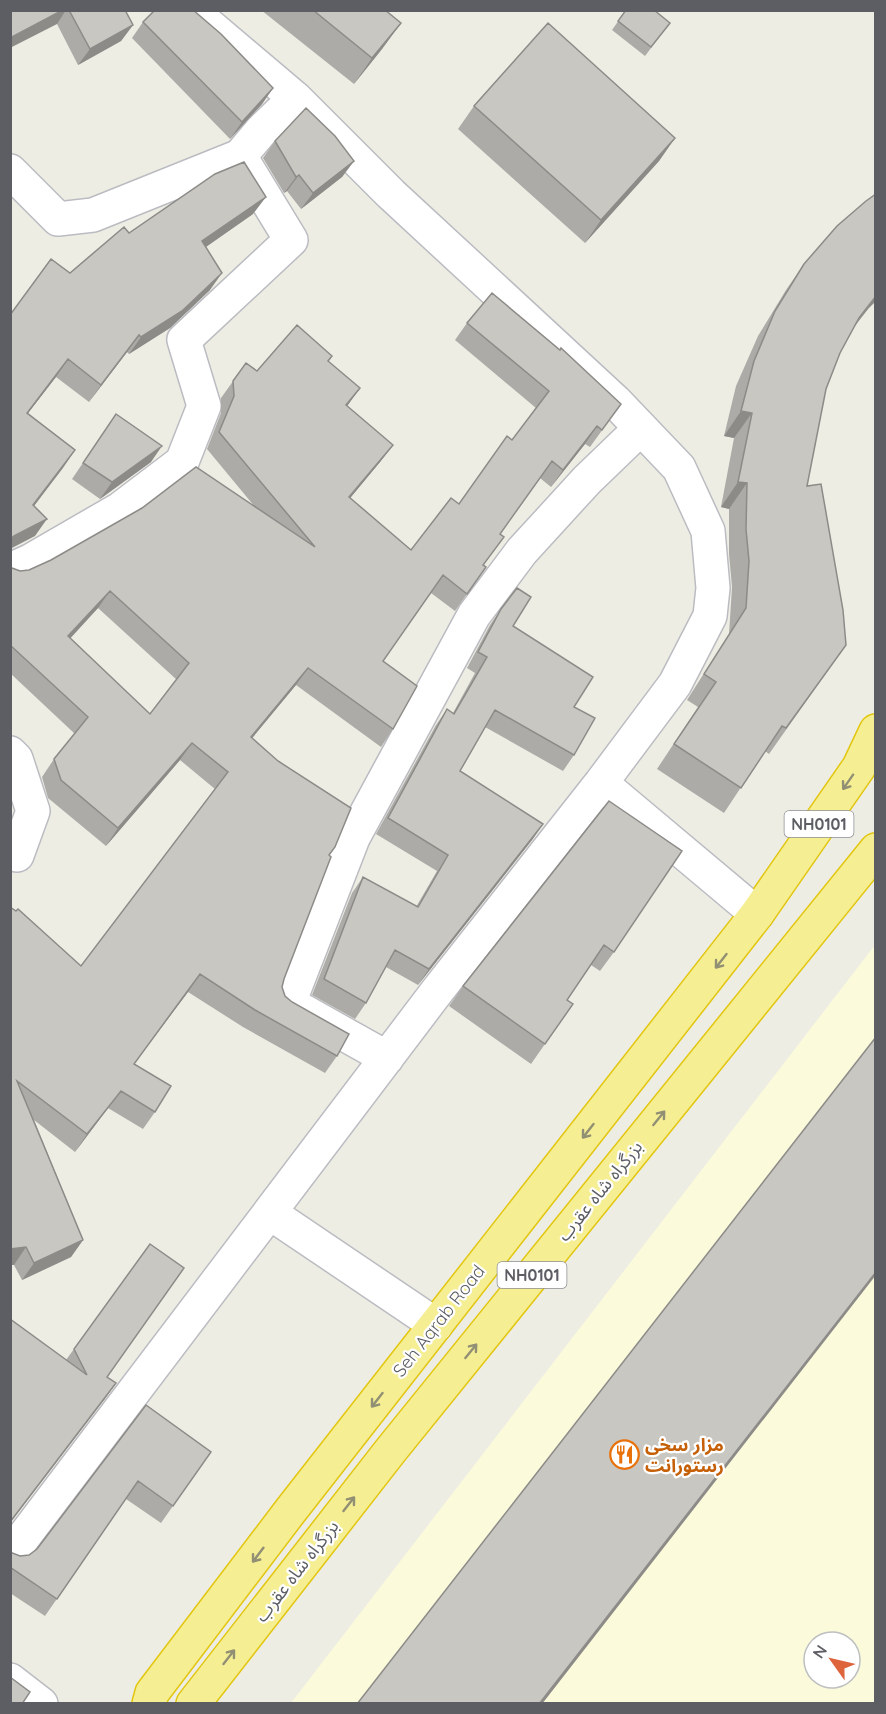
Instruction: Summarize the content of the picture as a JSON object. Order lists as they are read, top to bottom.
{
  "streets": {
    "highway": ["NH0101", "بزرگراه شاه عقرب", "Seh Aqrab Road"]
  },
  "crossings": [
    ["NH0101", "Seh Aqrab Road"]
  ],
  "one_way": ["بزرگراه شاه عقرب", "Seh Aqrab Road"],
  "places": {
    "restaurant": ["مزار سخی رستورانت"]
  },
  "north": "top left"
}
